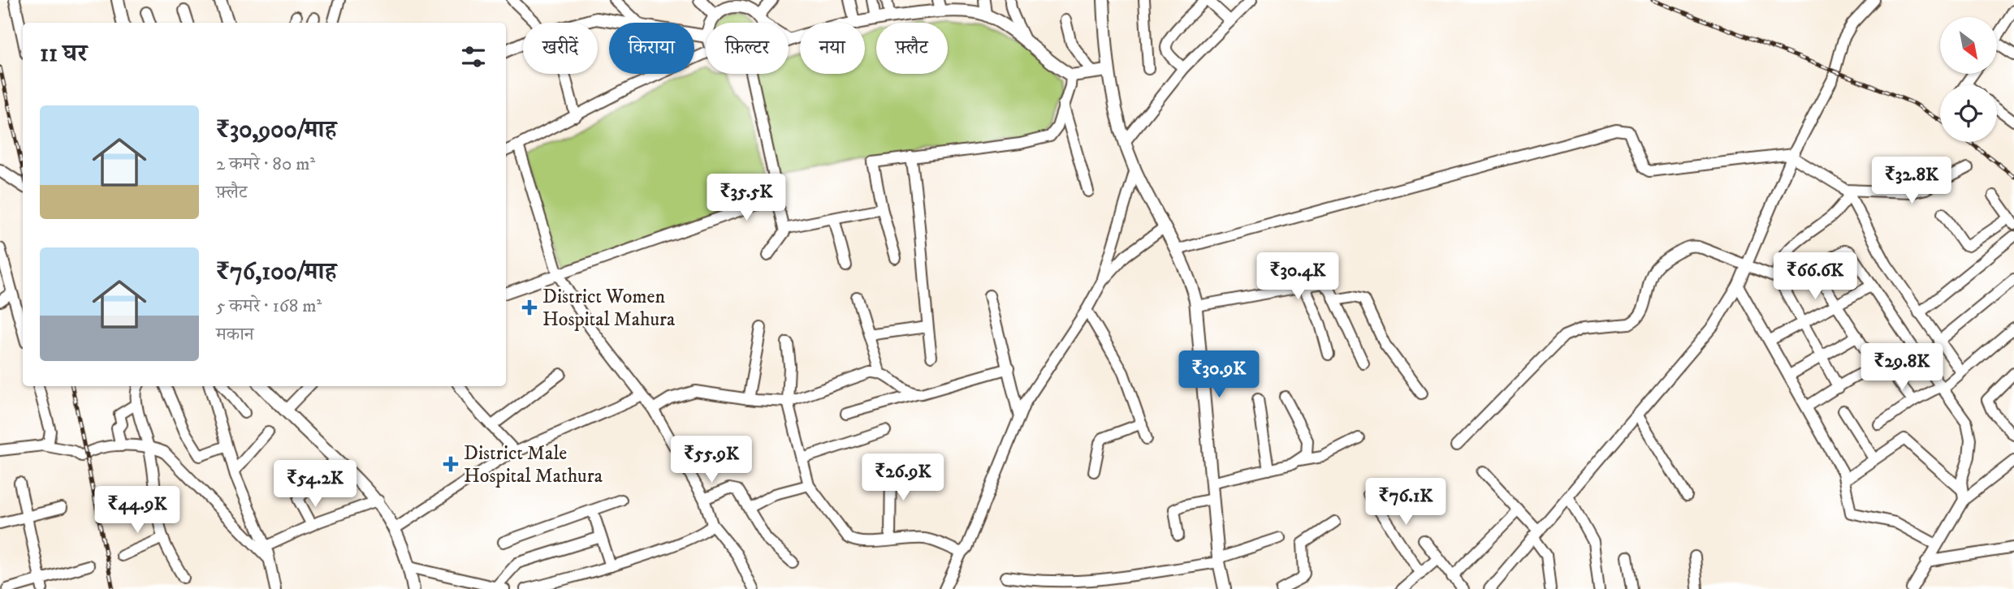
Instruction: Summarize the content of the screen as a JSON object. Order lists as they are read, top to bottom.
{
  "places": {
    "health": ["District Women Hospital Mahura", "District Male Hospital Mathura"]
  },
  "north": "bottom right",
  "page": {
    "chip": [
      "खरीदें",
      "किराया",
      "फ़िल्टर",
      "नया",
      "फ़्लैट"
    ],
    "heading": "11 घर",
    "list": [
      {
        "name": "₹30,900/माह",
        "note": "2 कमरे · 80 m² · फ़्लैट"
      },
      {
        "name": "₹76,100/माह",
        "note": "5 कमरे · 168 m² · मकान"
      }
    ],
    "price": [
      "₹32.8K",
      "₹35.5K",
      "₹30.4K",
      "₹66.6K",
      "₹29.8K",
      "₹30.9K",
      "₹55.9K",
      "₹26.9K",
      "₹54.2K",
      "₹76.1K",
      "₹44.9K"
    ]
  }
}
